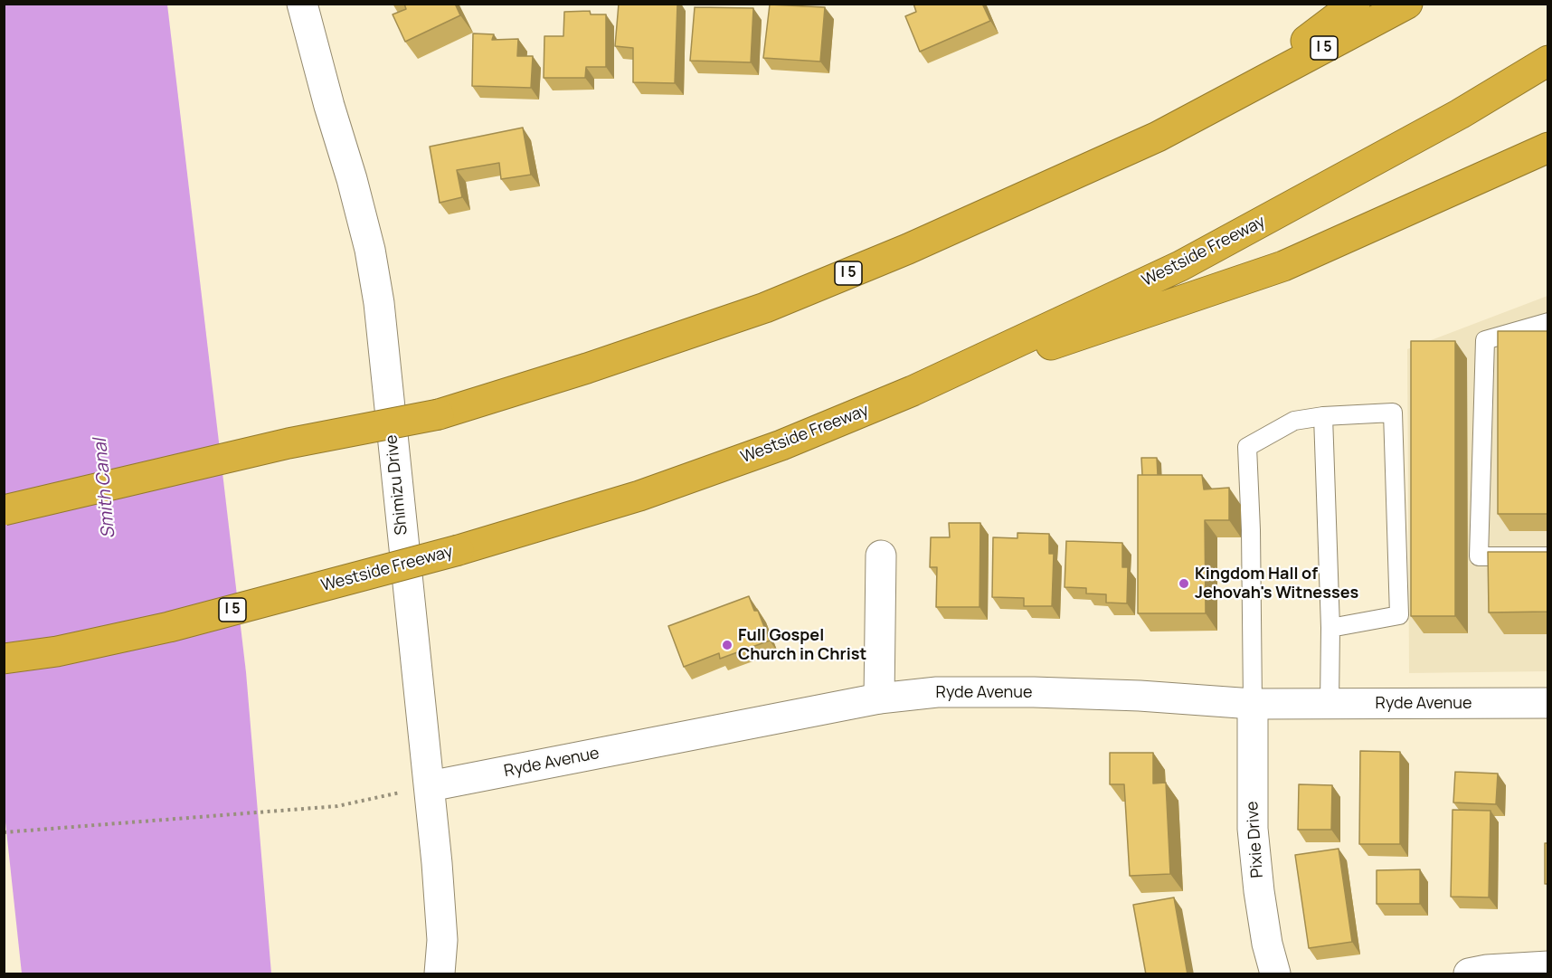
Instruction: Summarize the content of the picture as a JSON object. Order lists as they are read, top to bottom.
{
  "streets": {
    "highway": ["I 5", "Westside Freeway"],
    "street": ["Shimizu Drive", "Ryde Avenue", "Pixie Drive"]
  },
  "crossings": [
    ["Shimizu Drive", "Ryde Avenue"],
    ["Ryde Avenue", "Pixie Drive"]
  ],
  "water": ["Smith Canal"],
  "places": ["Kingdom Hall of Jehovah's Witnesses", "Full Gospel Church in Christ"]
}
